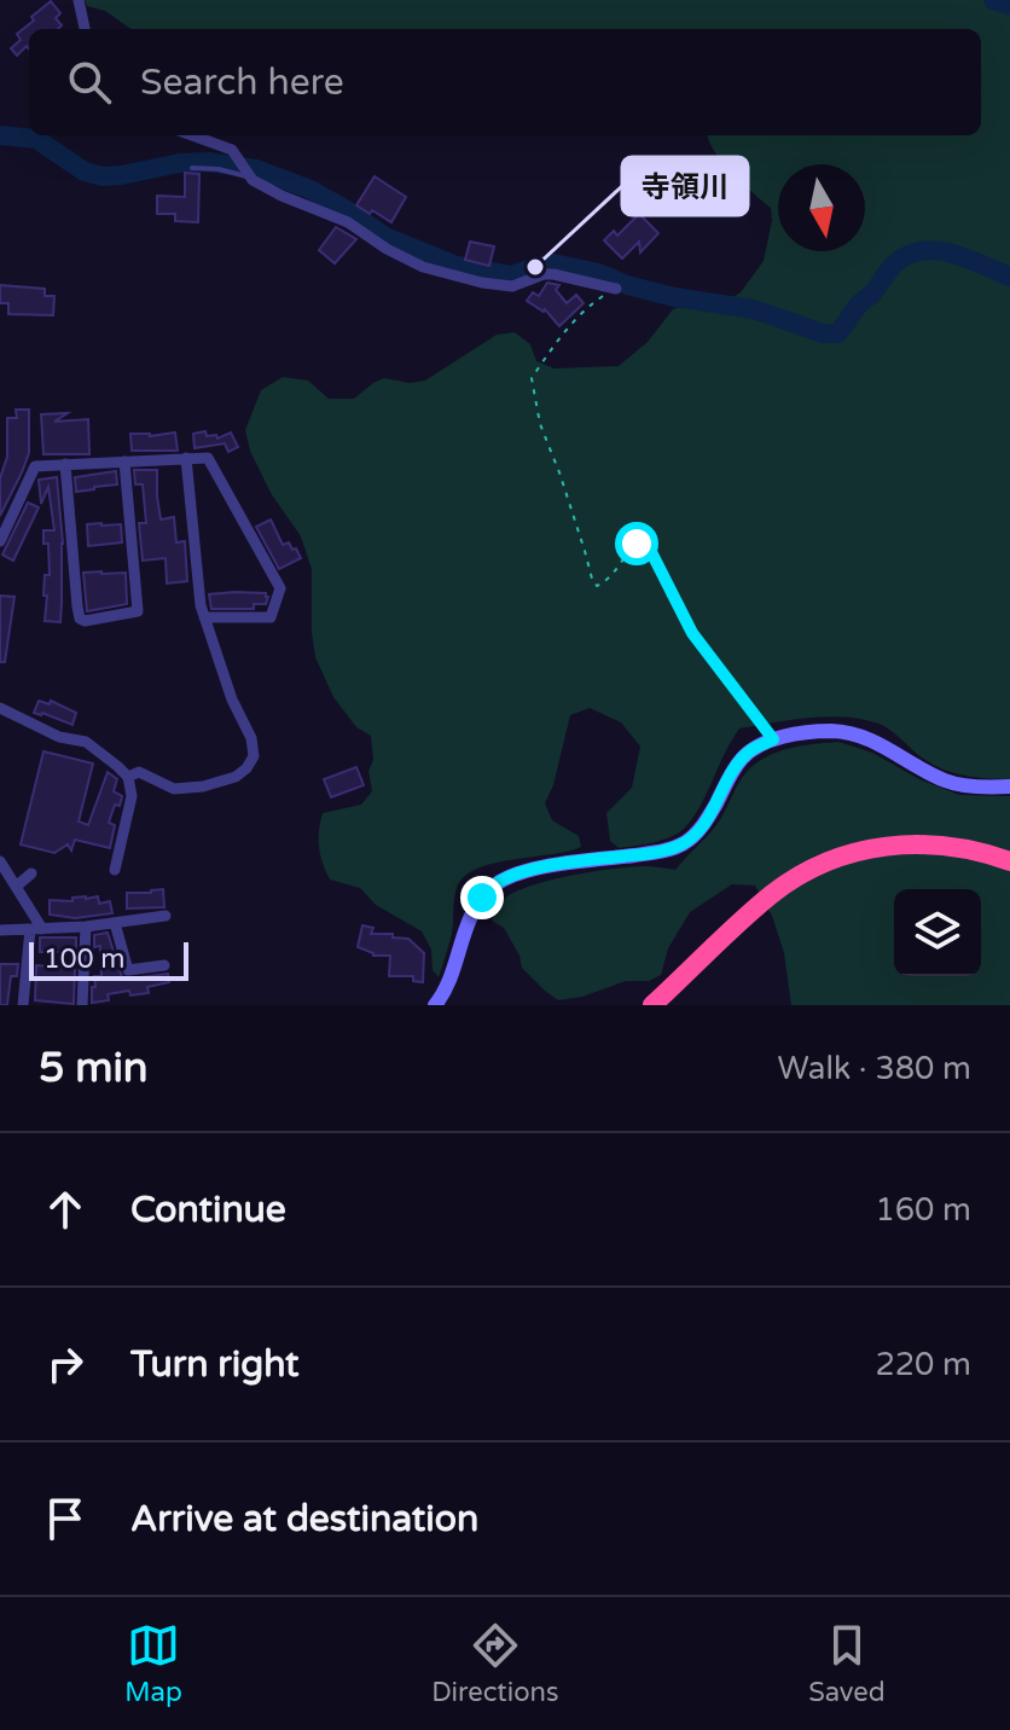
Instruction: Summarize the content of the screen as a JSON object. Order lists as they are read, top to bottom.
{
  "places": ["寺領川"],
  "scale_bar": "100 m",
  "north": "bottom",
  "page": {
    "search": "Search here",
    "scale": "100 m",
    "heading": ["5 min", "Walk · 380 m"],
    "list": [
      ["Continue", "160 m"],
      ["Turn right", "220 m"],
      "Arrive at destination"
    ],
    "nav": ["Map", "Directions", "Saved"]
  }
}
